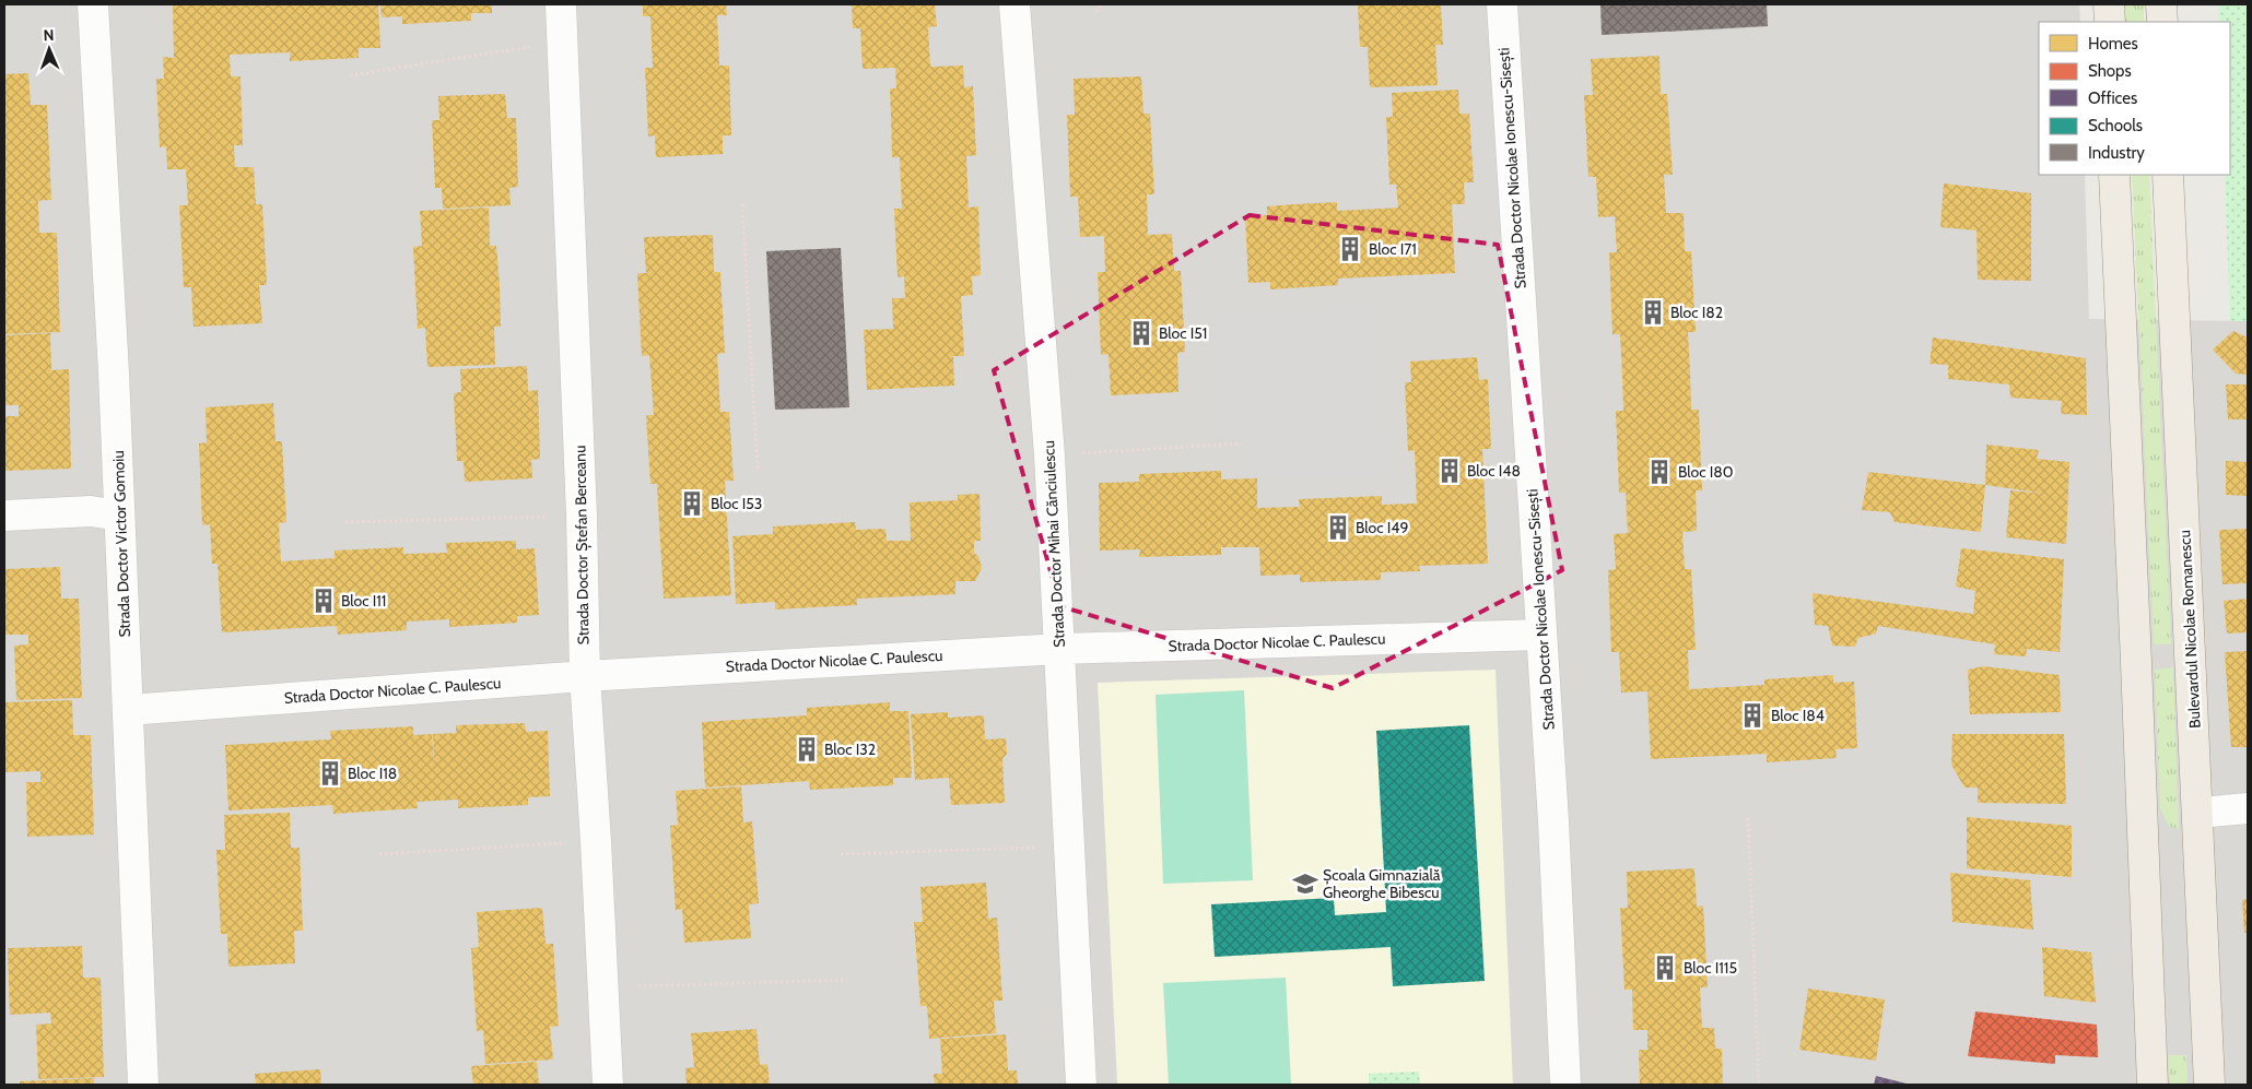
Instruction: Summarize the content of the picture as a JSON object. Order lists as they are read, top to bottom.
{
  "streets": {
    "main road": ["Bulevardul Nicolae Romanescu"],
    "street": [
      "Strada Doctor Nicolae Ionescu-Sisești",
      "Strada Doctor Victor Gomoiu",
      "Strada Doctor Mihai Cănciulescu",
      "Strada Doctor Ștefan Berceanu",
      "Strada Doctor Nicolae C. Paulescu"
    ]
  },
  "crossings": [
    ["Strada Doctor Nicolae Ionescu-Sisești", "Strada Doctor Nicolae C. Paulescu"],
    ["Strada Doctor Victor Gomoiu", "Strada Doctor Nicolae C. Paulescu"],
    ["Strada Doctor Mihai Cănciulescu", "Strada Doctor Nicolae C. Paulescu"],
    ["Strada Doctor Ștefan Berceanu", "Strada Doctor Nicolae C. Paulescu"]
  ],
  "places": {
    "building": [
      "Bloc I71",
      "Bloc I82",
      "Bloc I51",
      "Bloc I48",
      "Bloc I80",
      "Bloc I53",
      "Bloc I49",
      "Bloc I11",
      "Bloc I84",
      "Bloc I32",
      "Bloc I18",
      "Bloc I115"
    ],
    "school or university": ["Școala Gimnazială Gheorghe Bibescu"]
  },
  "legend": [
    "Homes",
    "Shops",
    "Offices",
    "Schools",
    "Industry"
  ],
  "north": "top"
}
